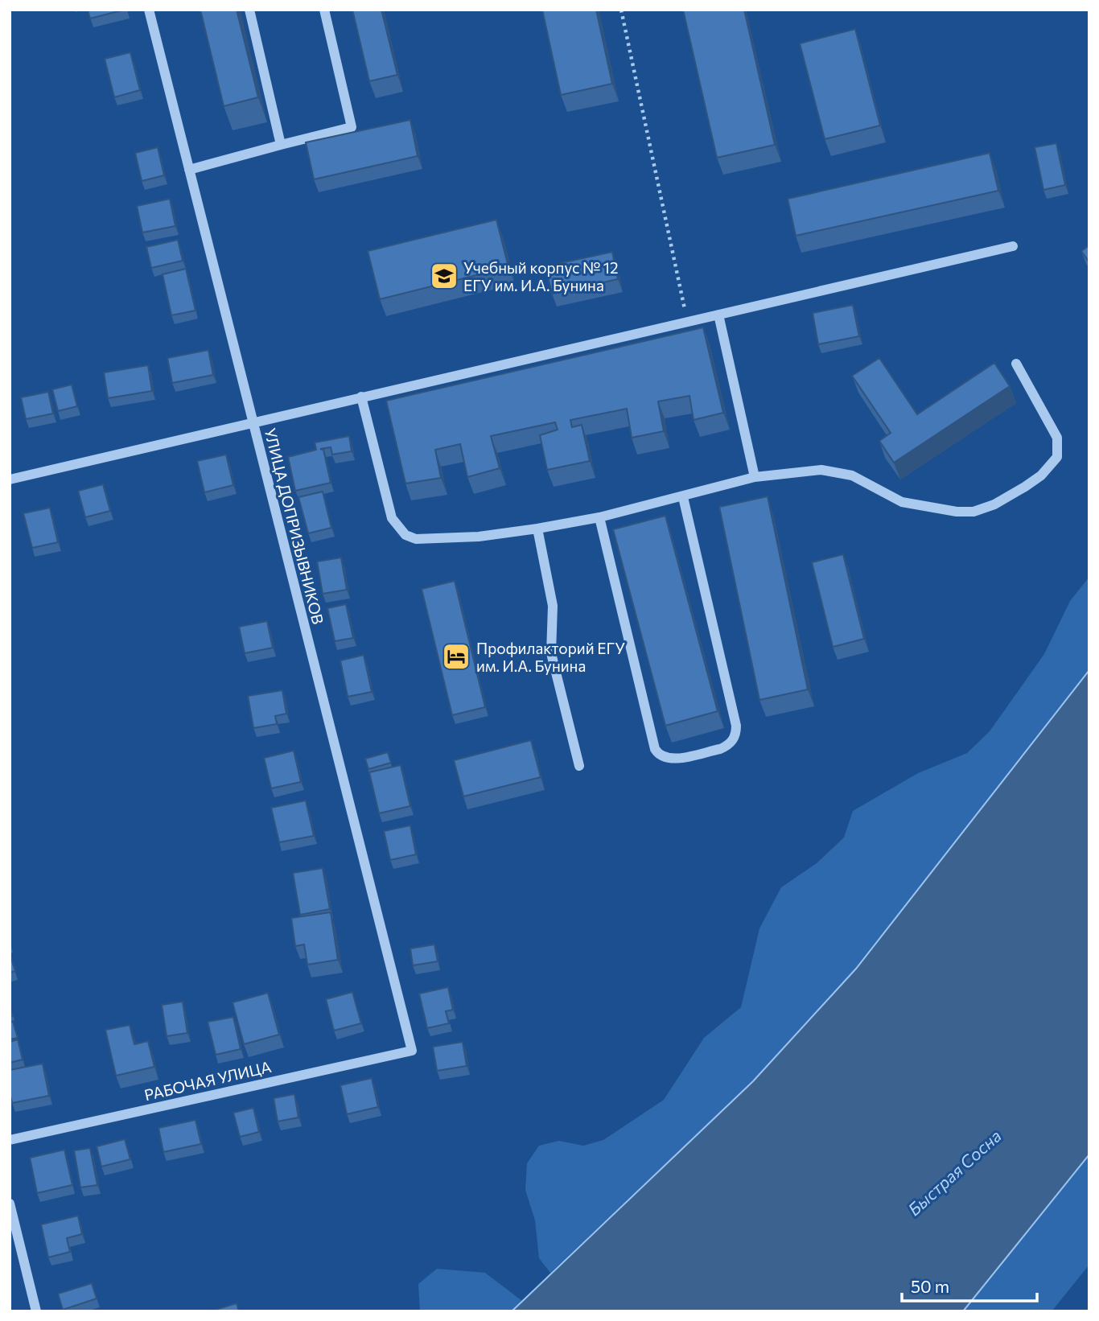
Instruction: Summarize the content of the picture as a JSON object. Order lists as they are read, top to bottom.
{
  "streets": {
    "street": ["УЛИЦА ДОПРИЗЫВНИКОВ", "РАБОЧАЯ УЛИЦА"]
  },
  "crossings": [
    ["УЛИЦА ДОПРИЗЫВНИКОВ", "РАБОЧАЯ УЛИЦА"]
  ],
  "water": ["Быстрая Сосна"],
  "places": {
    "school or university": ["Учебный корпус № 12 ЕГУ им. И.А. Бунина"],
    "hotel": ["Профилакторий ЕГУ им. И.А. Бунина"]
  },
  "scale_bar": "50 m"
}
